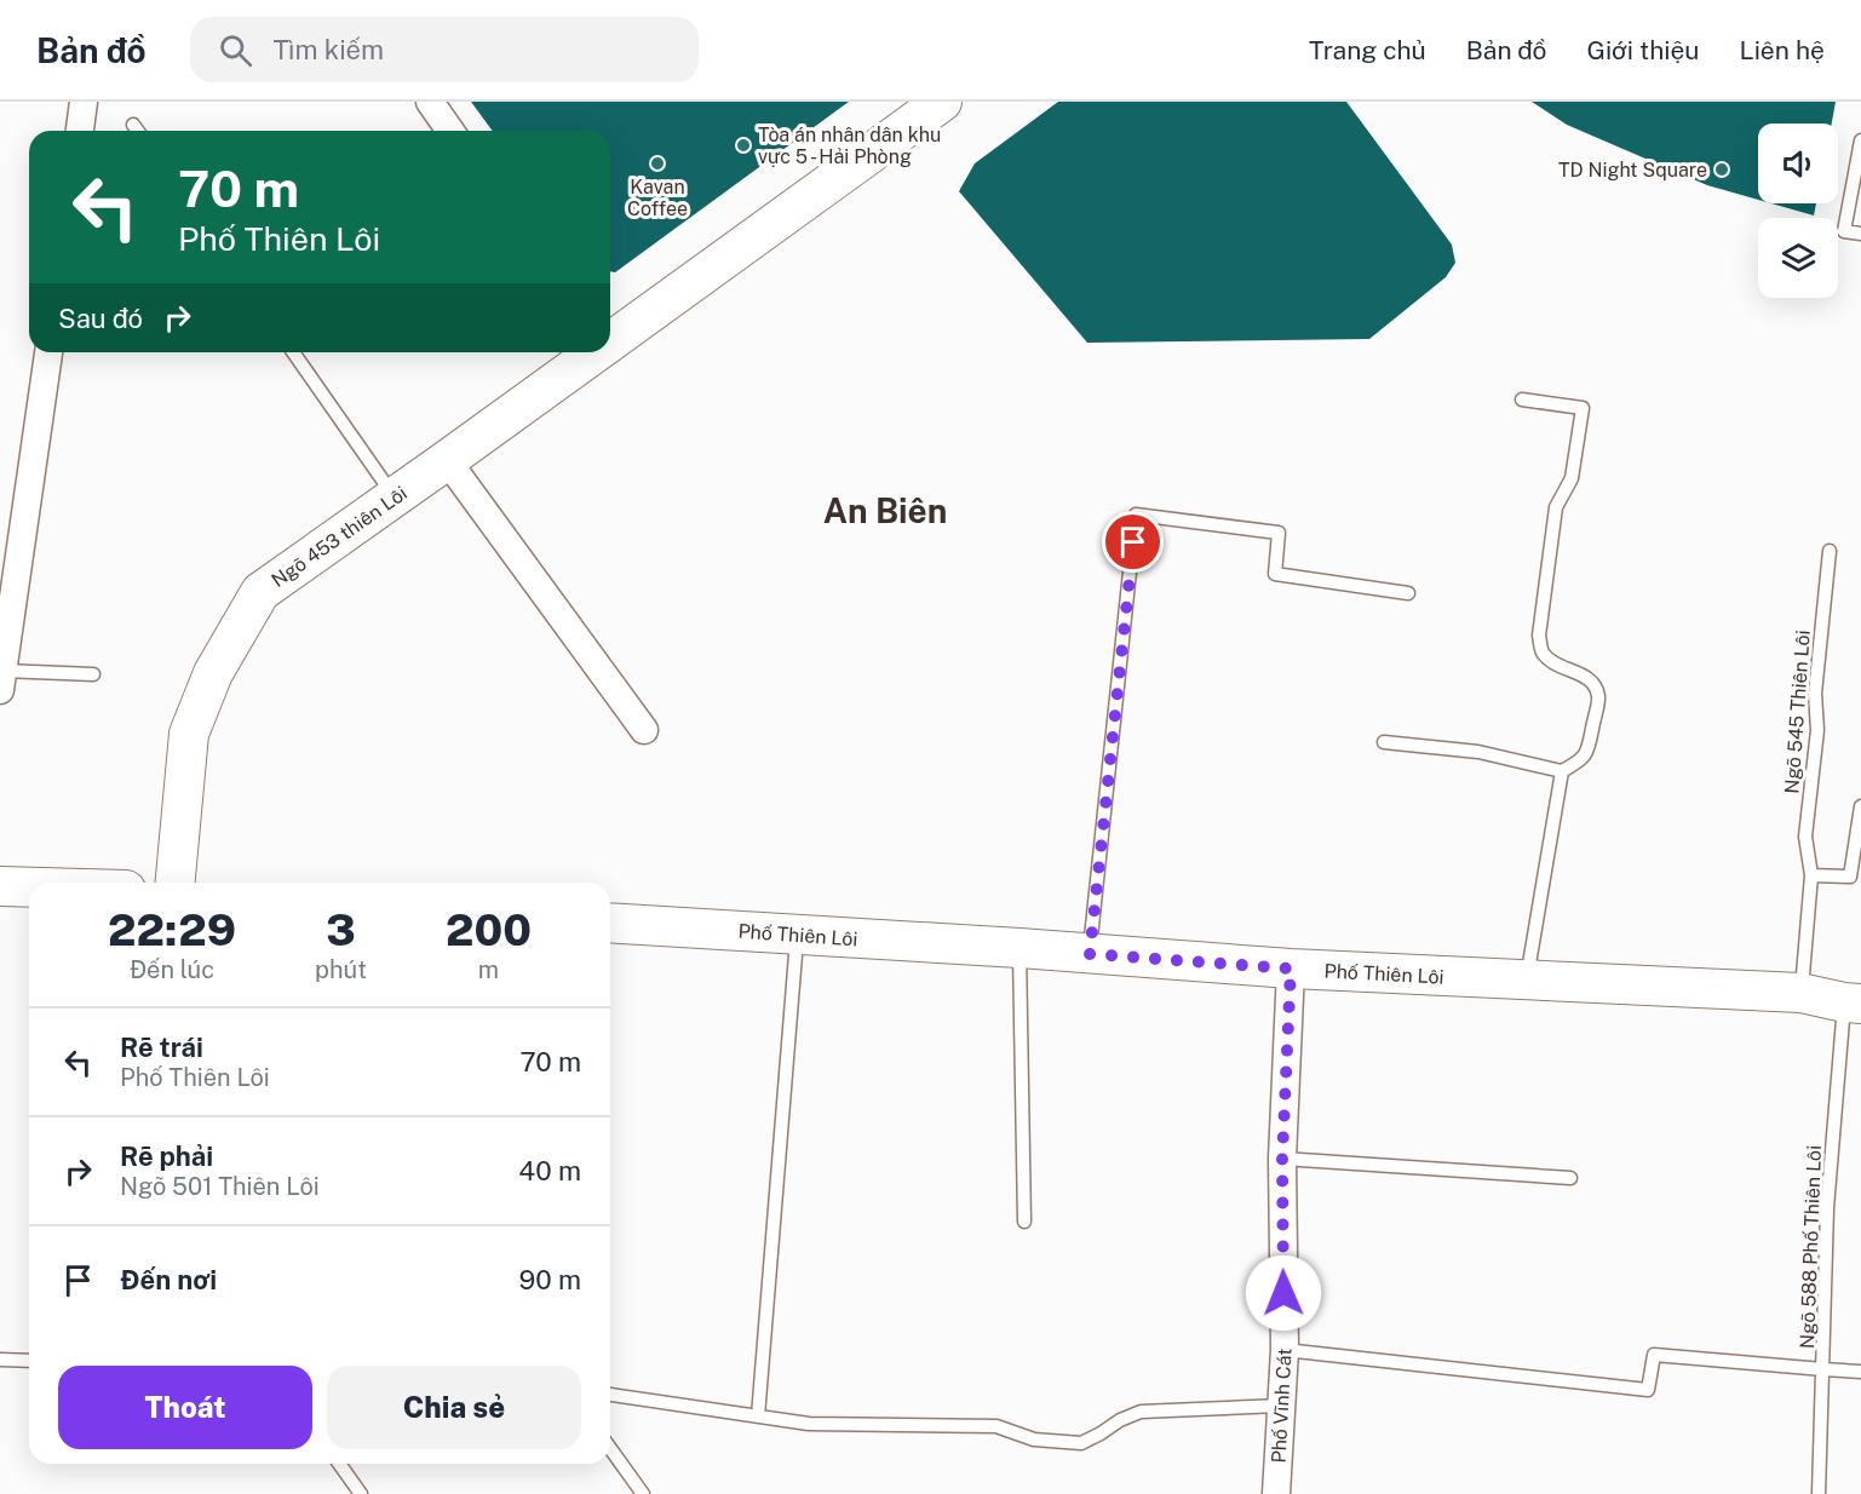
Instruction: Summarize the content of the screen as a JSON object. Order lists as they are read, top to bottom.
{
  "streets": {
    "main road": ["Ngõ 453 thiên Lôi", "Phố Thiên Lôi"],
    "street": ["Phố Vĩnh Cát"],
    "lane": ["Ngõ 545 Thiên Lôi", "Ngõ 588 Phố Thiên Lôi"]
  },
  "crossings": [
    ["Ngõ 545 Thiên Lôi", "Phố Thiên Lôi"],
    ["Phố Thiên Lôi", "Ngõ 588 Phố Thiên Lôi"],
    ["Phố Thiên Lôi", "Phố Vĩnh Cát"]
  ],
  "districts": ["An Biên"],
  "places": ["Tòa án nhân dân khu vực 5 - Hải Phòng", "Kavan Coffee", "TD Night Square"],
  "page": {
    "header": "Bản đồ",
    "search": "Tìm kiếm",
    "nav": [
      "Trang chủ",
      "Bản đồ",
      "Giới thiệu",
      "Liên hệ"
    ],
    "turn": ["70 m", "Phố Thiên Lôi"],
    "then": "Sau đó",
    "eta": [
      "22:29",
      "Đến lúc",
      "3",
      "phút",
      "200",
      "m"
    ],
    "list": [
      {
        "name": "Rẽ trái",
        "note": "Phố Thiên Lôi",
        "value": "70 m"
      },
      {
        "name": "Rẽ phải",
        "note": "Ngõ 501 Thiên Lôi",
        "value": "40 m"
      },
      {
        "name": "Đến nơi",
        "value": "90 m"
      }
    ],
    "buttons": ["Thoát", "Chia sẻ"]
  }
}
